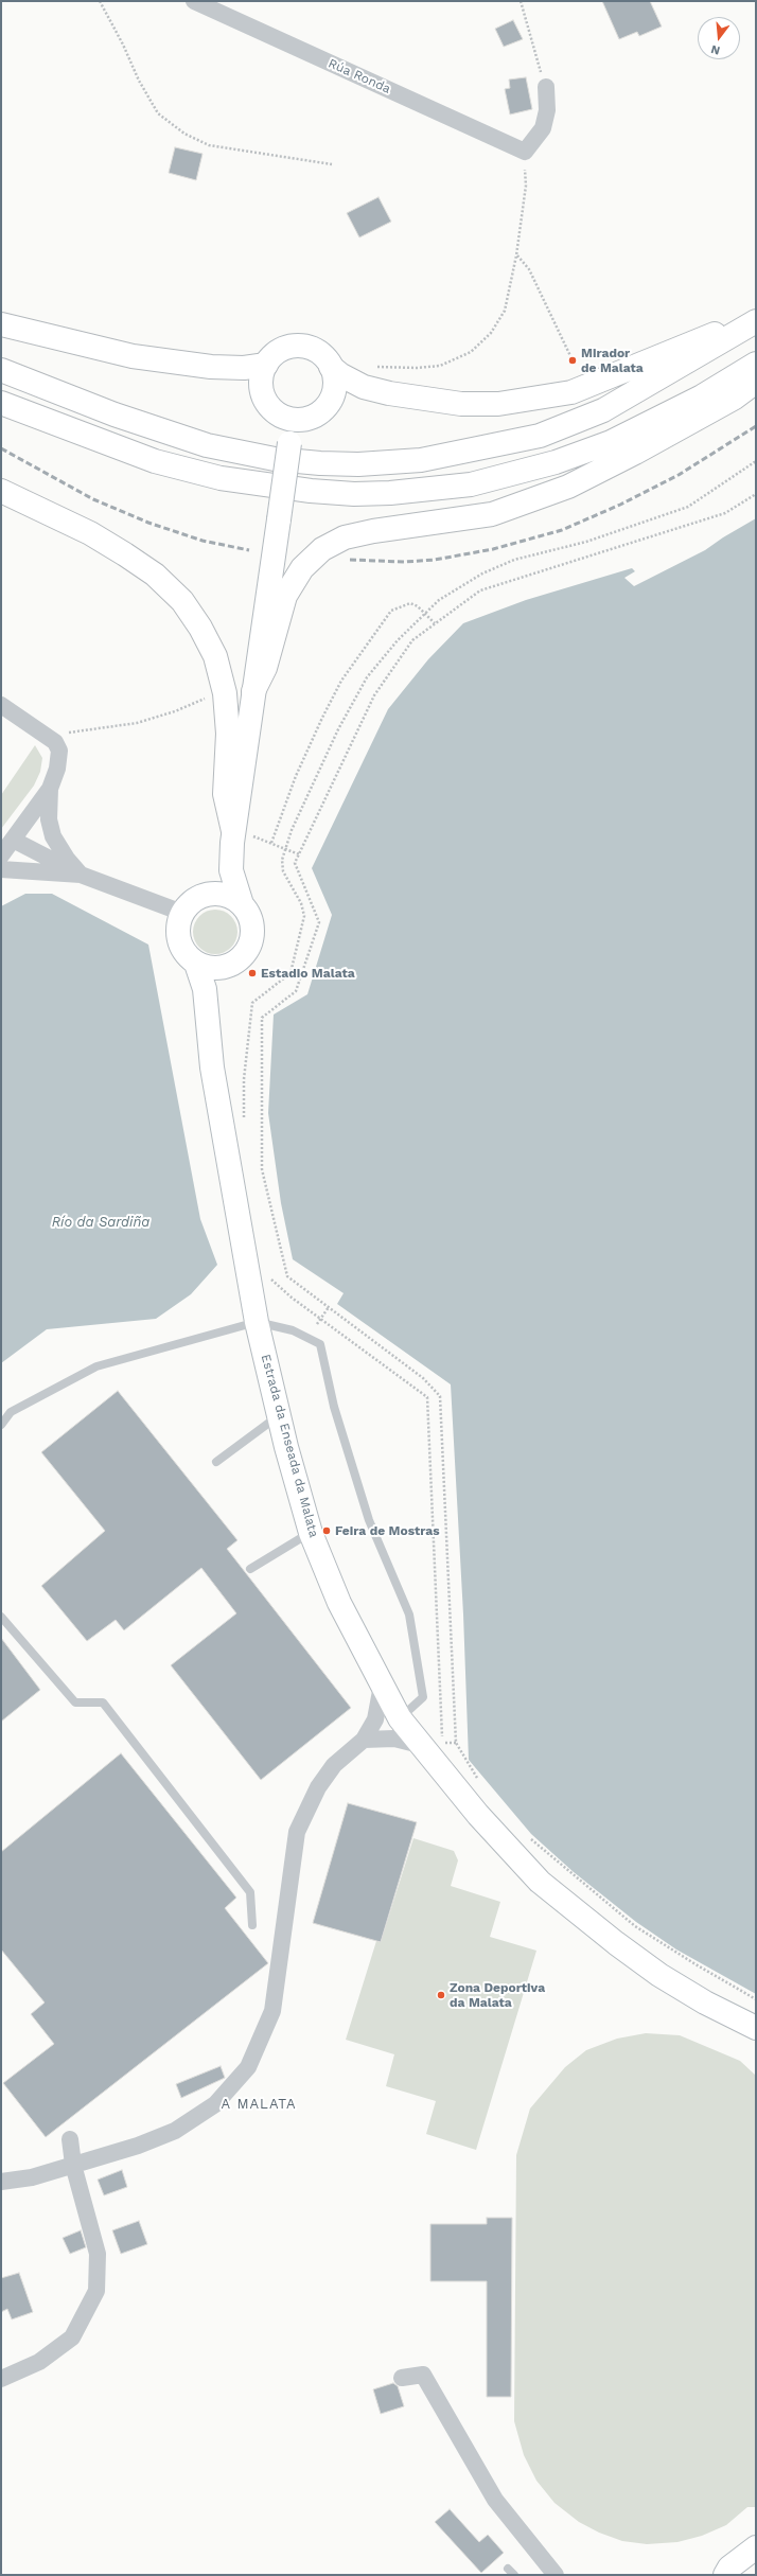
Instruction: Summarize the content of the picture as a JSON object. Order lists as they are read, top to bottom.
{
  "streets": {
    "main road": ["Estrada da Enseada da Malata"],
    "street": ["Rúa Ronda"]
  },
  "districts": ["A MALATA"],
  "water": ["Río da Sardiña"],
  "places": [
    "Mirador de Malata",
    "Estadio Malata",
    "Feira de Mostras",
    "Zona Deportiva da Malata"
  ],
  "north": "bottom"
}
